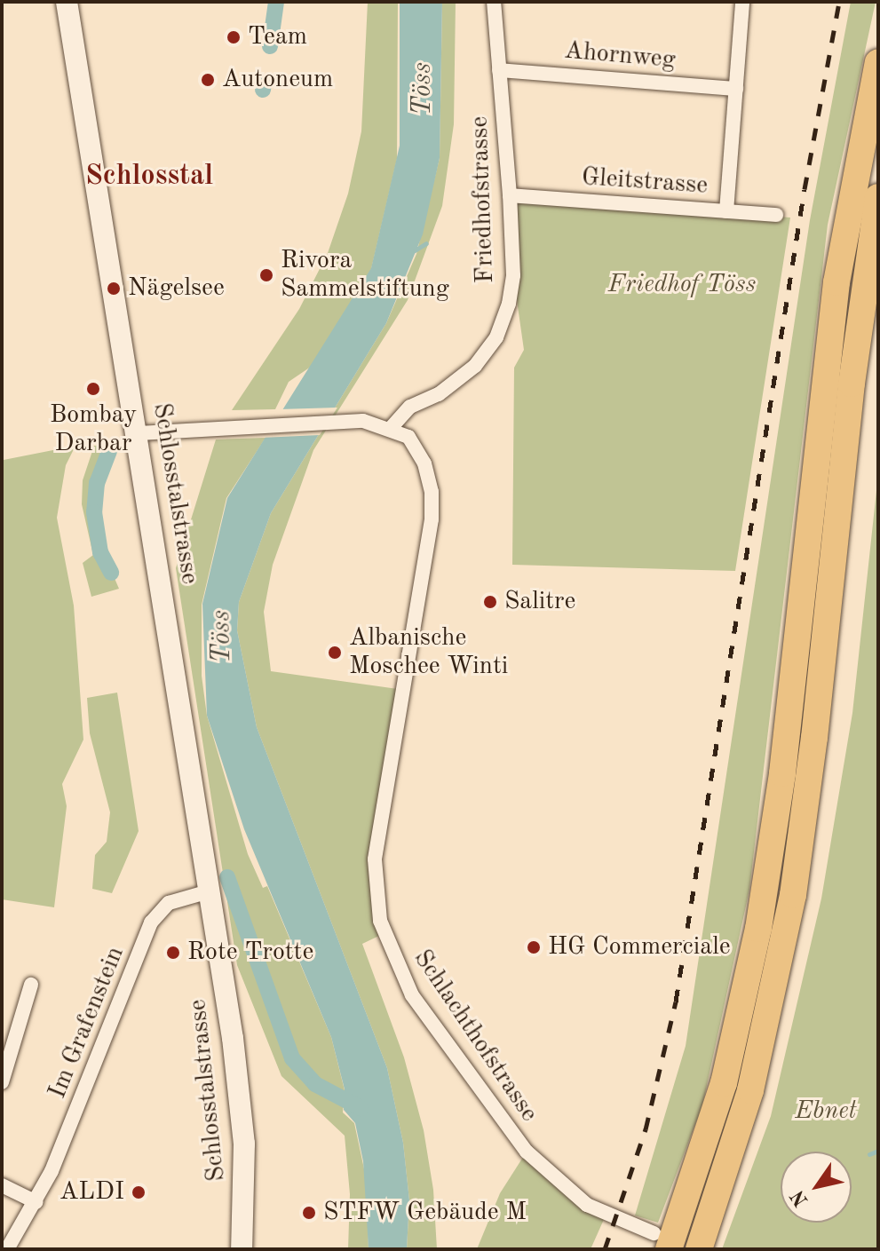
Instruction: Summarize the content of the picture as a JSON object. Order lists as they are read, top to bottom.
{
  "streets": {
    "main road": ["Schlosstalstrasse"],
    "street": [
      "Ahornweg",
      "Gleitstrasse",
      "Friedhofstrasse",
      "Im Grafenstein",
      "Schlachthofstrasse"
    ]
  },
  "crossings": [
    ["Ahornweg", "Friedhofstrasse"],
    ["Gleitstrasse", "Friedhofstrasse"],
    ["Friedhofstrasse", "Schlachthofstrasse"],
    ["Schlosstalstrasse", "Im Grafenstein"]
  ],
  "districts": ["Schlosstal"],
  "water": ["Töss"],
  "parks": ["Friedhof Töss", "Ebnet"],
  "places": [
    "Team",
    "Autoneum",
    "Rivora Sammelstiftung",
    "Nägelsee",
    "Bombay Darbar",
    "Salitre",
    "Albanische Moschee Winti",
    "HG Commerciale",
    "Rote Trotte",
    "ALDI",
    "STFW Gebäude M"
  ],
  "north": "bottom left"
}
